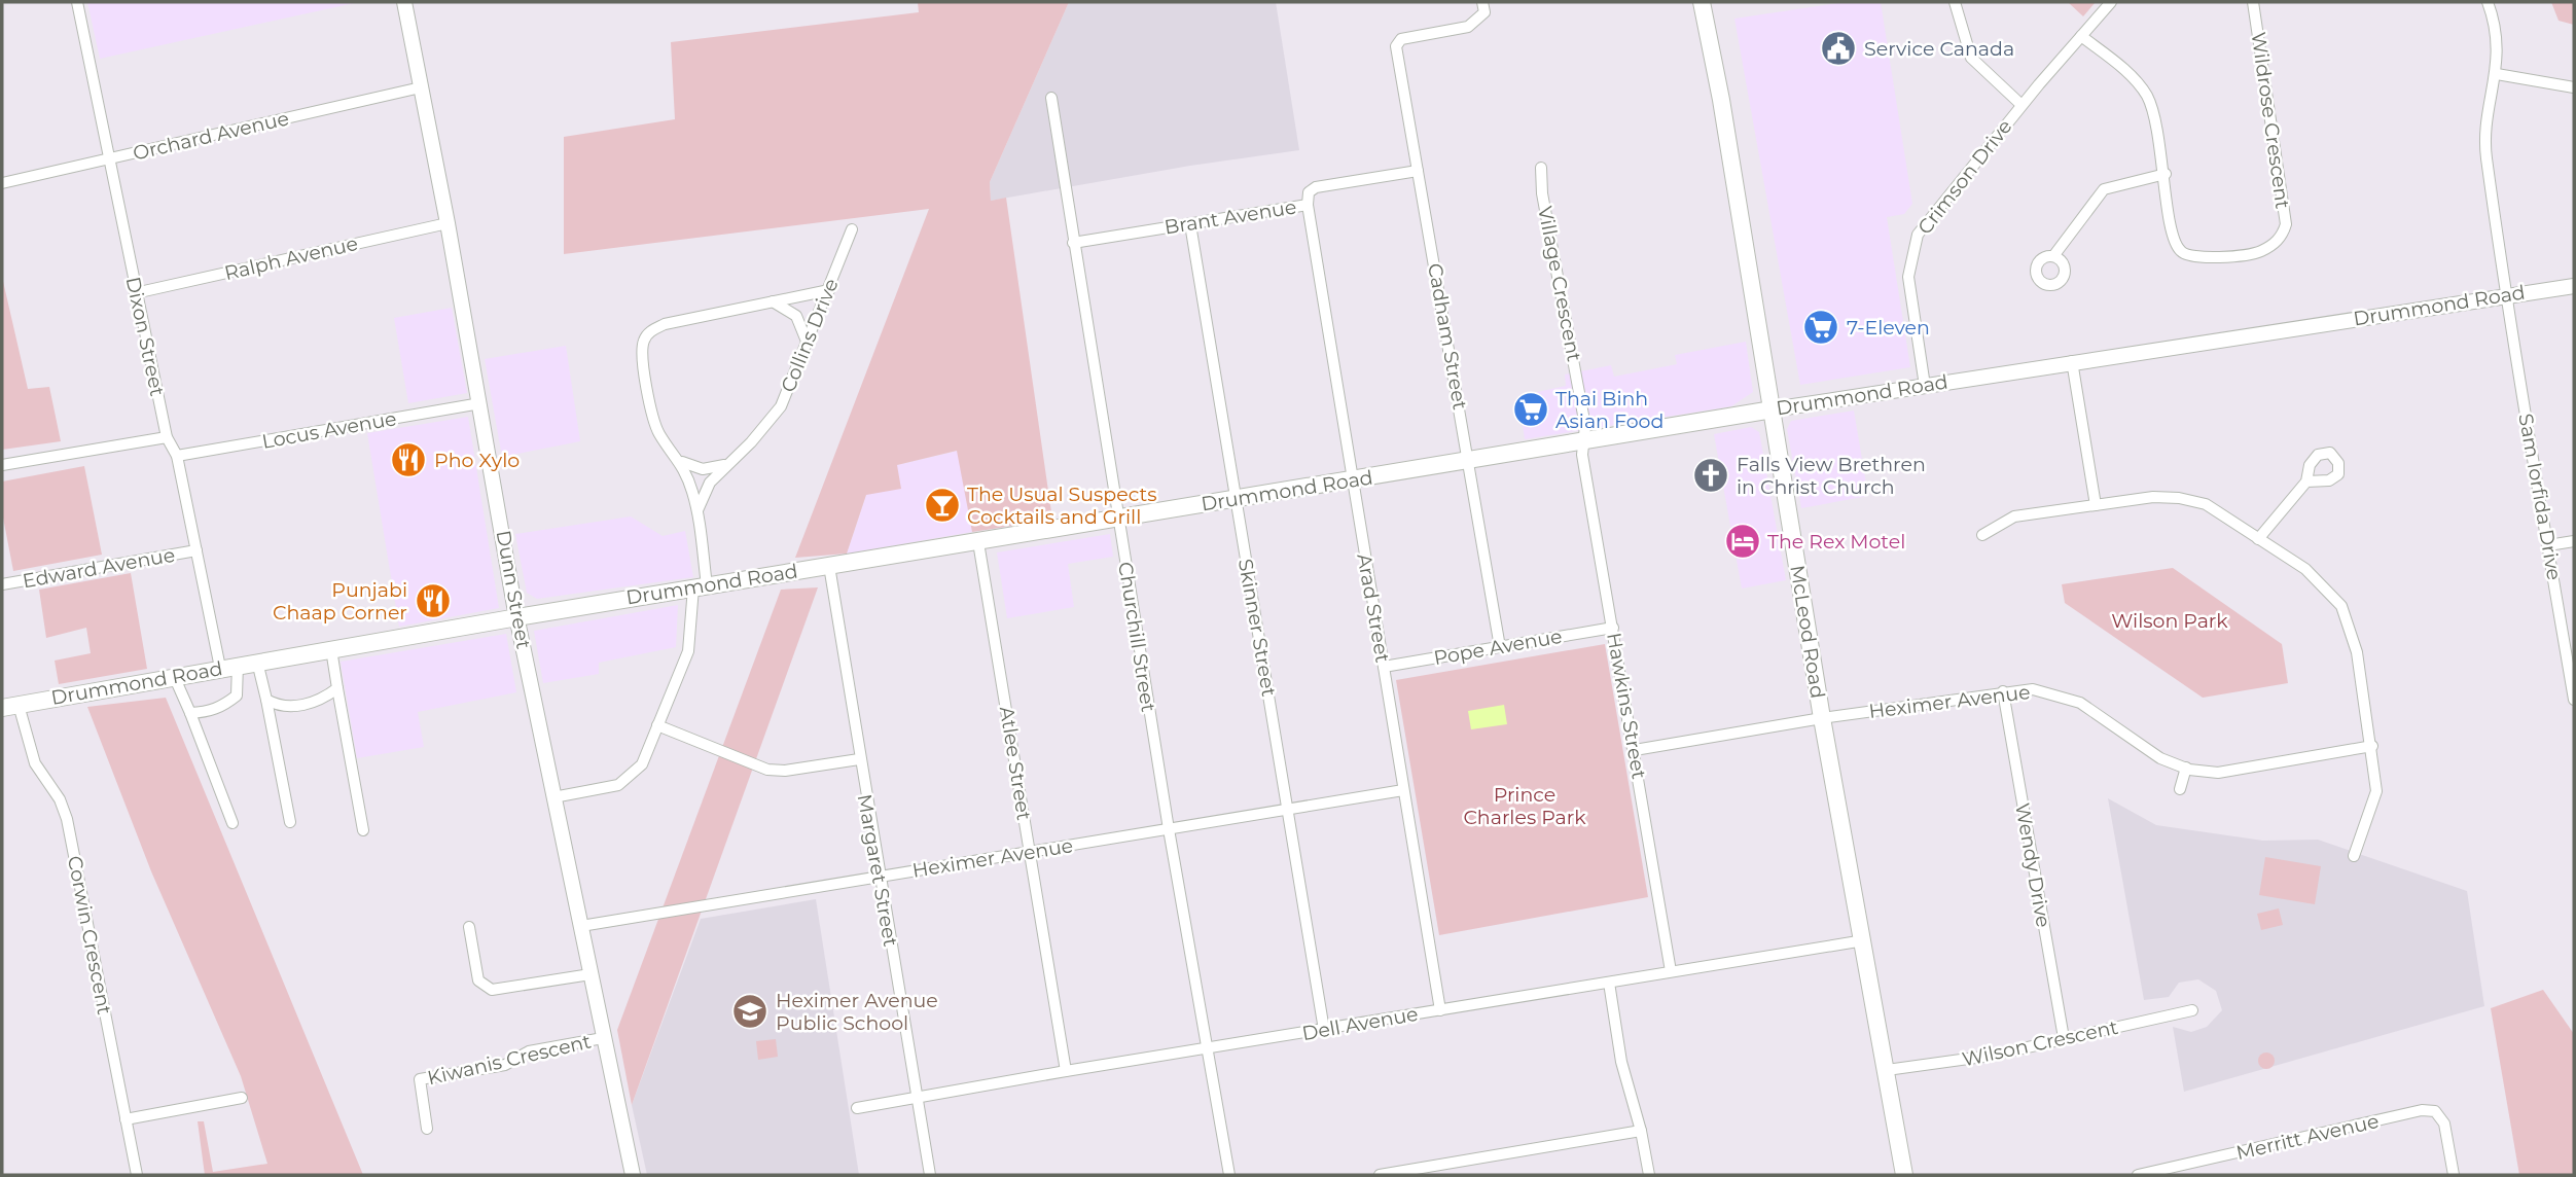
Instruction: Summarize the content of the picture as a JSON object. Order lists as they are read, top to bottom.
{
  "streets": {
    "main road": ["Drummond Road", "McLeod Road"],
    "street": [
      "Wildrose Crescent",
      "Orchard Avenue",
      "Crimson Drive",
      "Brant Avenue",
      "Ralph Avenue",
      "Village Crescent",
      "Collins Drive",
      "Dixon Street",
      "Cadham Street",
      "Locus Avenue",
      "Sam Iorfida Drive",
      "Edward Avenue",
      "Dunn Street",
      "Arad Street",
      "Skinner Street",
      "Churchill Street",
      "Pope Avenue",
      "Heximer Avenue",
      "Hawkins Street",
      "Atlee Street",
      "Wendy Drive",
      "Margaret Street",
      "Corwin Crescent",
      "Dell Avenue",
      "Wilson Crescent",
      "Kiwanis Crescent",
      "Merritt Avenue"
    ]
  },
  "crossings": [
    ["Orchard Avenue", "Dixon Street"],
    ["Orchard Avenue", "Dunn Street"],
    ["Crimson Drive", "Drummond Road"],
    ["Brant Avenue", "Cadham Street"],
    ["Brant Avenue", "Arad Street"],
    ["Brant Avenue", "Skinner Street"],
    ["Brant Avenue", "Churchill Street"],
    ["Ralph Avenue", "Dixon Street"],
    ["Ralph Avenue", "Dunn Street"],
    ["Village Crescent", "Drummond Road"],
    ["Village Crescent", "Hawkins Street"],
    ["Drummond Road", "Dixon Street"],
    ["Drummond Road", "Cadham Street"],
    ["Drummond Road", "Sam Iorfida Drive"],
    ["Drummond Road", "Dunn Street"],
    ["Drummond Road", "Arad Street"],
    ["Drummond Road", "Skinner Street"],
    ["Drummond Road", "McLeod Road"],
    ["Drummond Road", "Churchill Street"],
    ["Drummond Road", "Hawkins Street"],
    ["Drummond Road", "Atlee Street"],
    ["Drummond Road", "Margaret Street"],
    ["Drummond Road", "Corwin Crescent"],
    ["Dixon Street", "Locus Avenue"],
    ["Dixon Street", "Edward Avenue"],
    ["Cadham Street", "Pope Avenue"],
    ["Locus Avenue", "Dunn Street"],
    ["Dunn Street", "Heximer Avenue"],
    ["Dunn Street", "Kiwanis Crescent"],
    ["Arad Street", "Pope Avenue"],
    ["Arad Street", "Heximer Avenue"],
    ["Arad Street", "Dell Avenue"],
    ["Skinner Street", "Heximer Avenue"],
    ["Skinner Street", "Dell Avenue"],
    ["McLeod Road", "Heximer Avenue"],
    ["McLeod Road", "Dell Avenue"],
    ["McLeod Road", "Wilson Crescent"],
    ["Churchill Street", "Heximer Avenue"],
    ["Churchill Street", "Dell Avenue"],
    ["Pope Avenue", "Hawkins Street"],
    ["Heximer Avenue", "Hawkins Street"],
    ["Heximer Avenue", "Atlee Street"],
    ["Heximer Avenue", "Wendy Drive"],
    ["Heximer Avenue", "Margaret Street"],
    ["Hawkins Street", "Dell Avenue"],
    ["Atlee Street", "Dell Avenue"],
    ["Wendy Drive", "Wilson Crescent"],
    ["Margaret Street", "Dell Avenue"]
  ],
  "parks": ["Wilson Park", "Prince Charles Park"],
  "places": {
    "public building": ["Service Canada"],
    "supermarket": ["7-Eleven", "Thai Binh Asian Food"],
    "restaurant": ["Pho Xylo", "Punjabi Chaap Corner"],
    "church": ["Falls View Brethren in Christ Church"],
    "bar": ["The Usual Suspects Cocktails and Grill"],
    "hotel": ["The Rex Motel"],
    "school or university": ["Heximer Avenue Public School"]
  }
}
